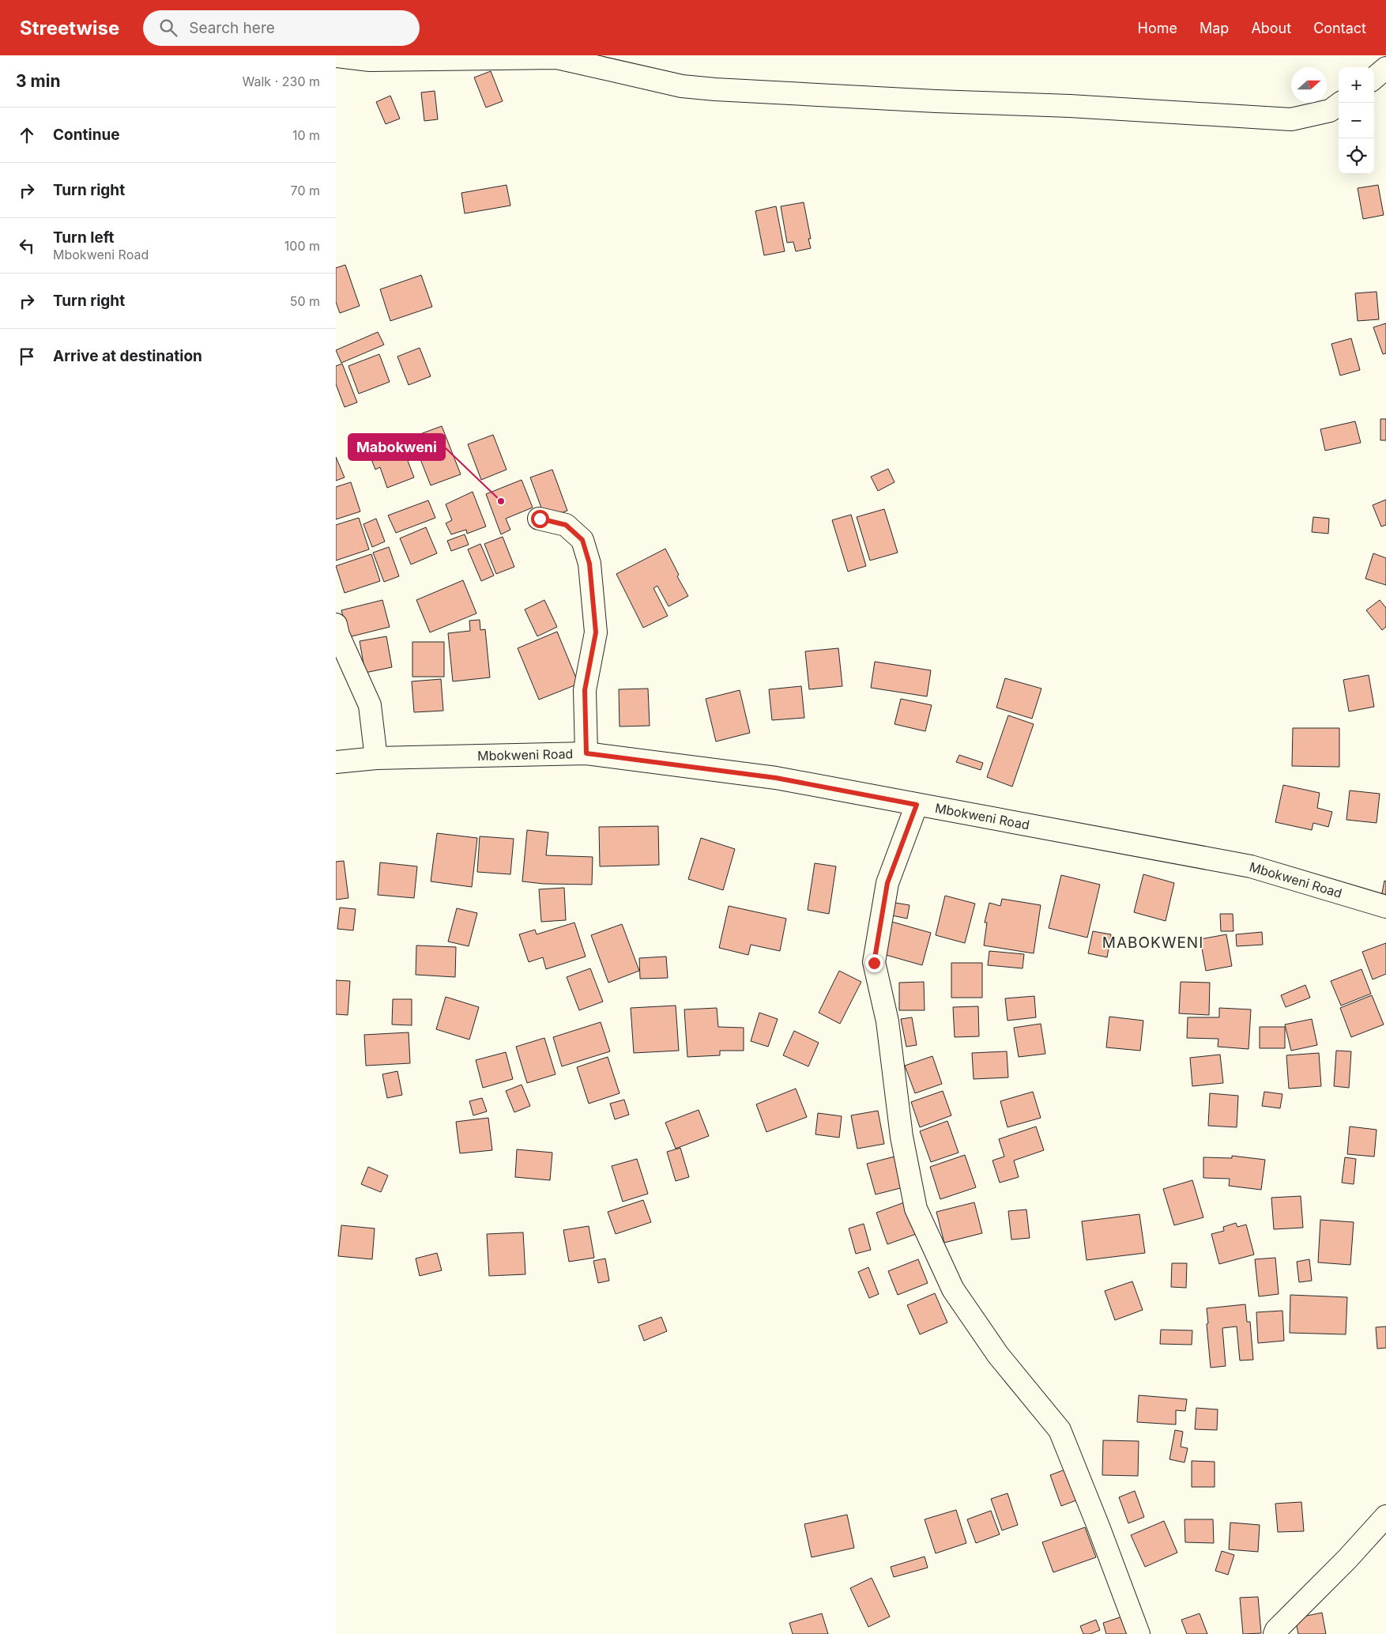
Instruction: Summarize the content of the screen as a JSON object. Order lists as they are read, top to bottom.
{
  "streets": {
    "street": ["Mbokweni Road"]
  },
  "districts": ["MABOKWENI"],
  "places": ["Mabokweni"],
  "north": "right",
  "page": {
    "header": "Streetwise",
    "search": "Search here",
    "nav": [
      "Home",
      "Map",
      "About",
      "Contact"
    ],
    "heading": ["3 min", "Walk · 230 m"],
    "map_buttons": ["+", "−"],
    "list": [
      ["Continue", "10 m"],
      ["Turn right", "70 m"],
      ["Turn left", "Mbokweni Road", "100 m"],
      ["Turn right", "50 m"],
      "Arrive at destination"
    ]
  }
}
